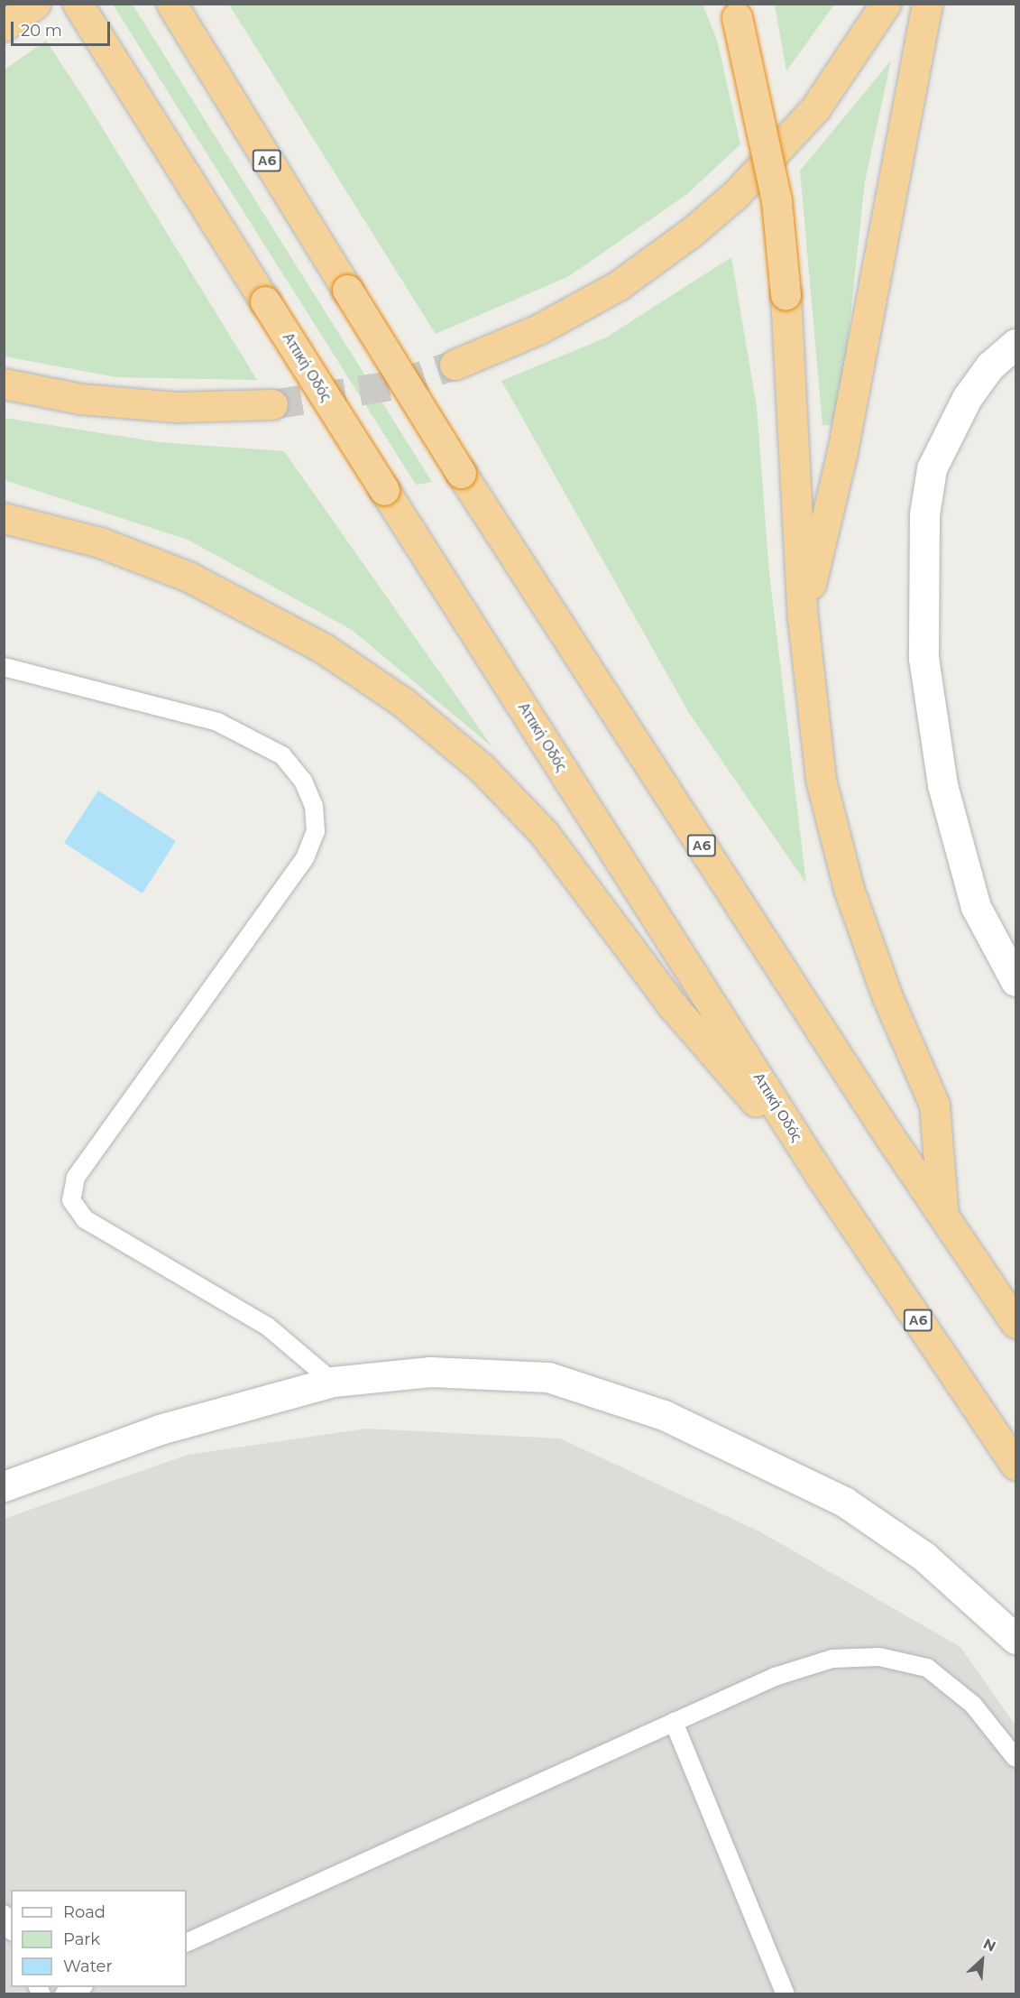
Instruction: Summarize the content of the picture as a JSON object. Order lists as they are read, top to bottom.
{
  "streets": {
    "highway": ["Α6", "Αττική Οδός"]
  },
  "legend": ["Road", "Park", "Water"],
  "scale_bar": "20 m",
  "north": "top right"
}
